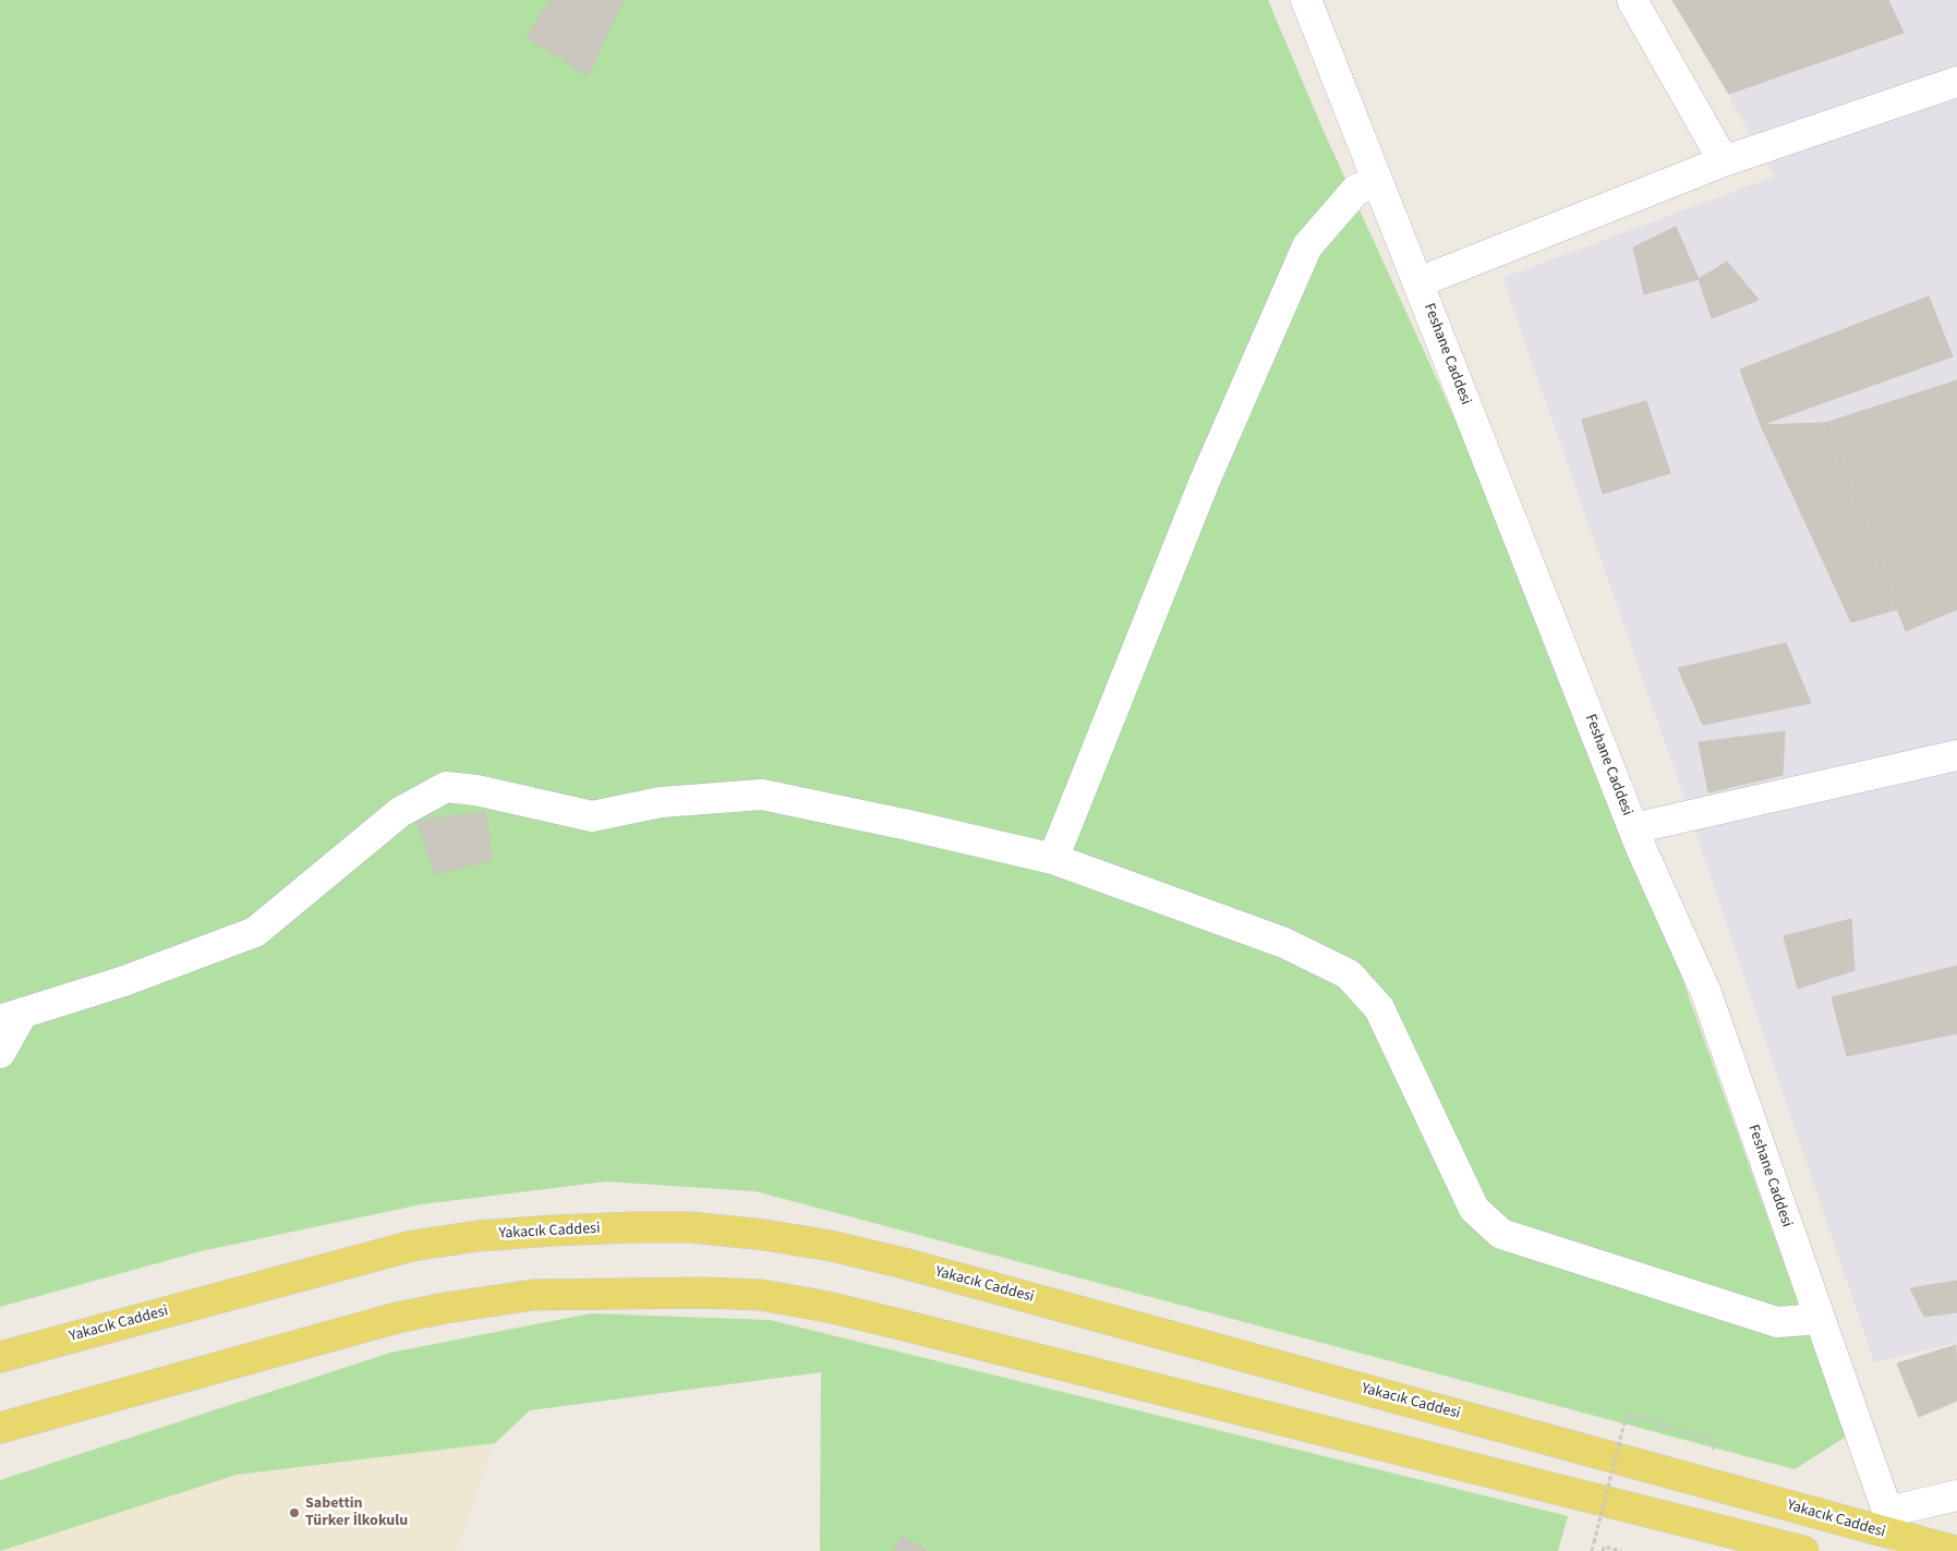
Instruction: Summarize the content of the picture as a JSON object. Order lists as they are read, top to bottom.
{
  "streets": {
    "main road": ["Yakacık Caddesi"],
    "street": ["Feshane Caddesi"]
  },
  "crossings": [
    ["Feshane Caddesi", "Yakacık Caddesi"]
  ],
  "places": ["Sabettin Türker İlkokulu"]
}
